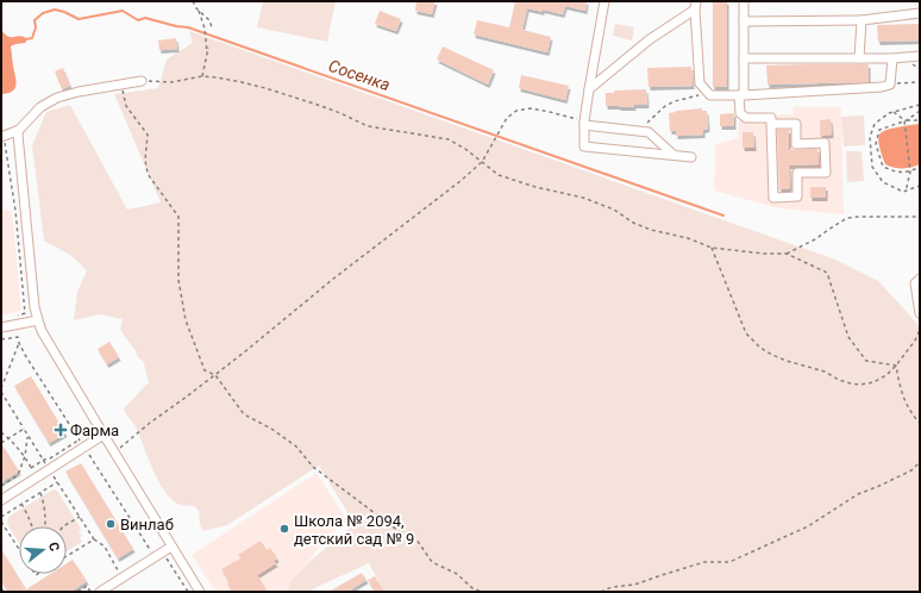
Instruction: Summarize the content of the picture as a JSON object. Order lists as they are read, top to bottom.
{
  "water": ["Сосенка"],
  "places": {
    "health": ["Фарма"],
    "other": ["Винлаб", "Школа № 2094, детский сад № 9"]
  },
  "north": "right"
}
